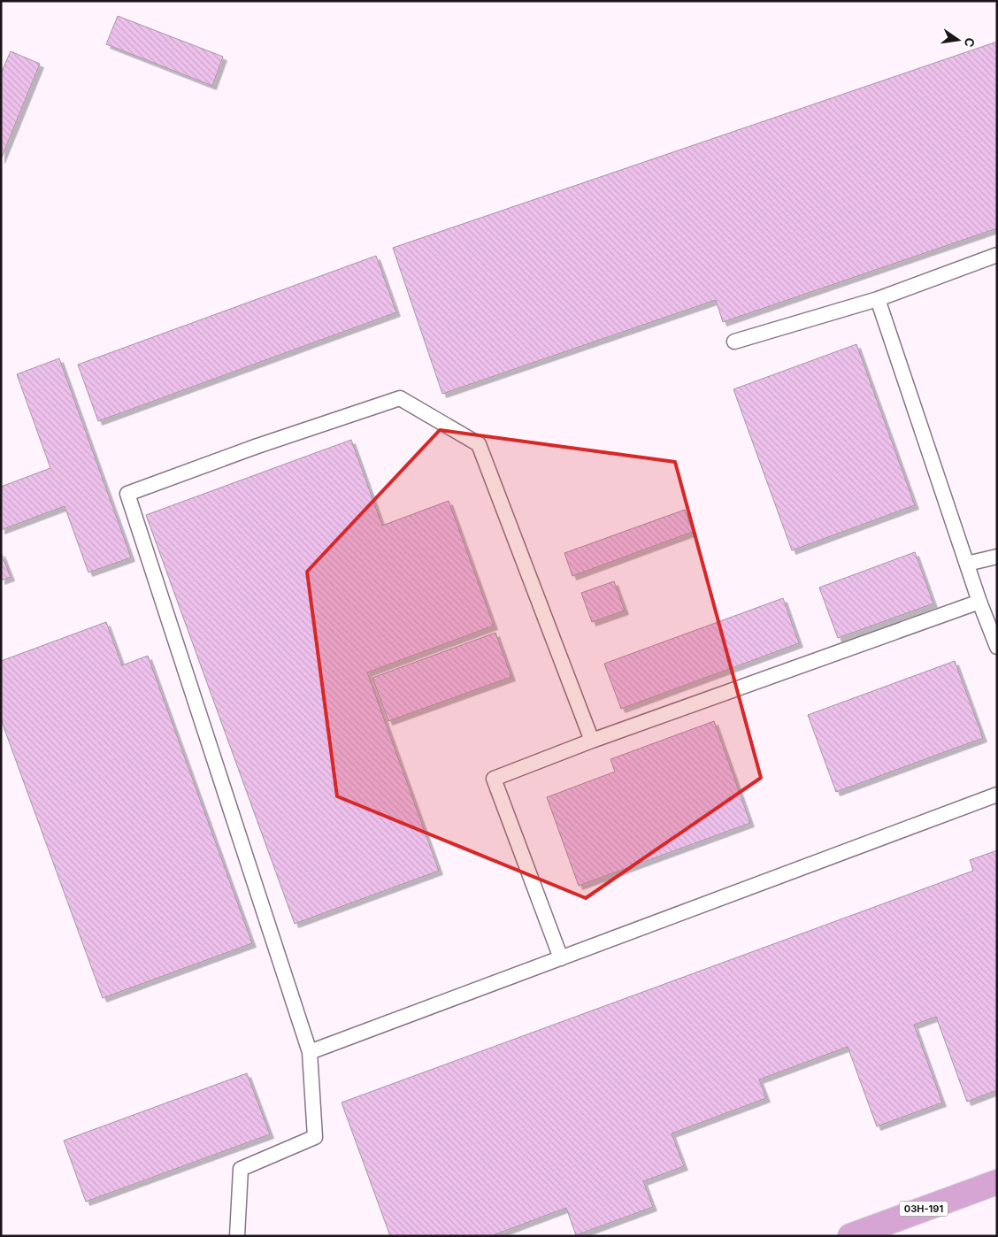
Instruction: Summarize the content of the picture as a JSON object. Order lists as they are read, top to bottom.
{
  "streets": {
    "main road": ["03Н-191"]
  },
  "north": "right"
}
